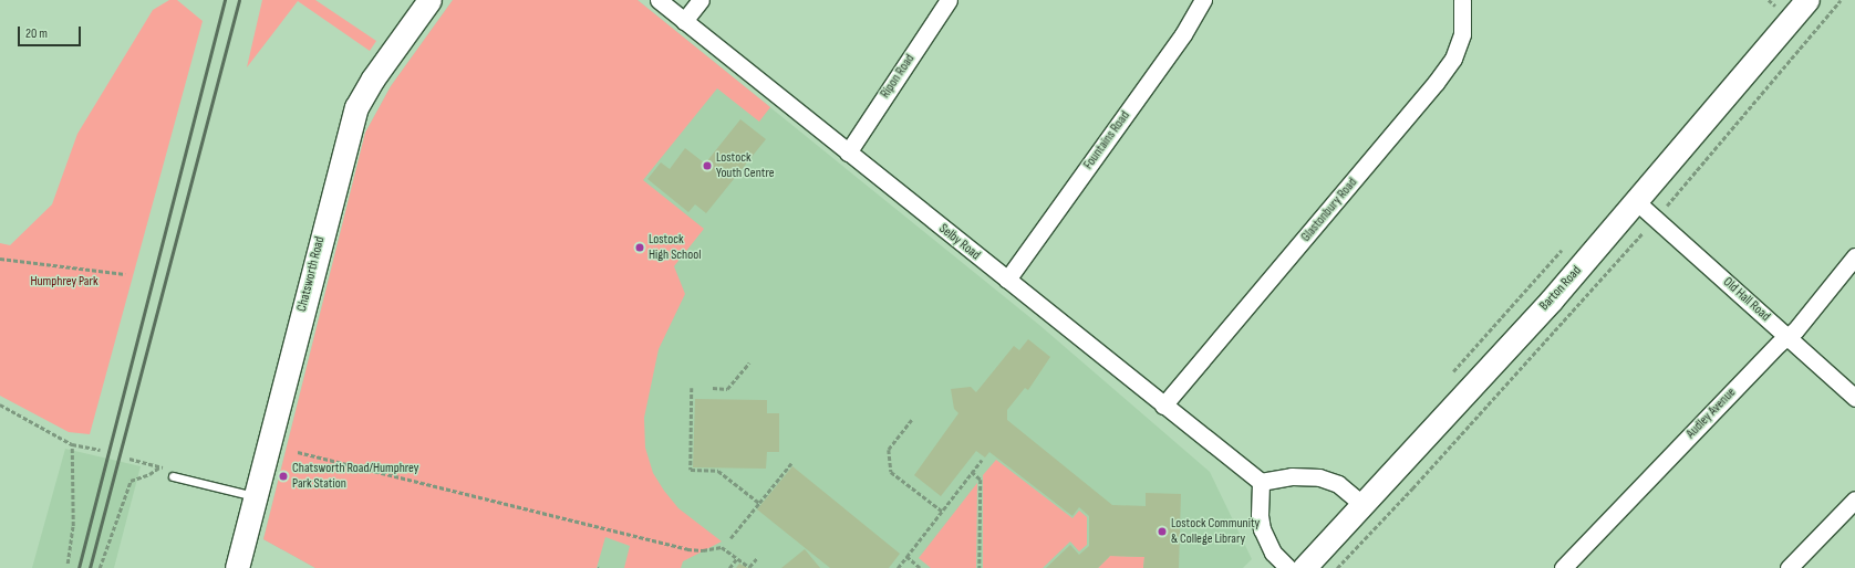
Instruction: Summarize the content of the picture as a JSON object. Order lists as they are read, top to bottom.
{
  "streets": {
    "street": [
      "Ripon Road",
      "Fountains Road",
      "Glastonbury Road",
      "Selby Road",
      "Chatsworth Road",
      "Barton Road",
      "Old Hall Road",
      "Audley Avenue"
    ]
  },
  "crossings": [
    ["Ripon Road", "Selby Road"],
    ["Fountains Road", "Selby Road"],
    ["Glastonbury Road", "Selby Road"],
    ["Barton Road", "Old Hall Road"],
    ["Old Hall Road", "Audley Avenue"]
  ],
  "parks": ["Humphrey Park"],
  "places": [
    "Lostock Youth Centre",
    "Lostock High School",
    "Chatsworth Road/Humphrey Park Station",
    "Lostock Community & College Library"
  ],
  "scale_bar": "20 m"
}
